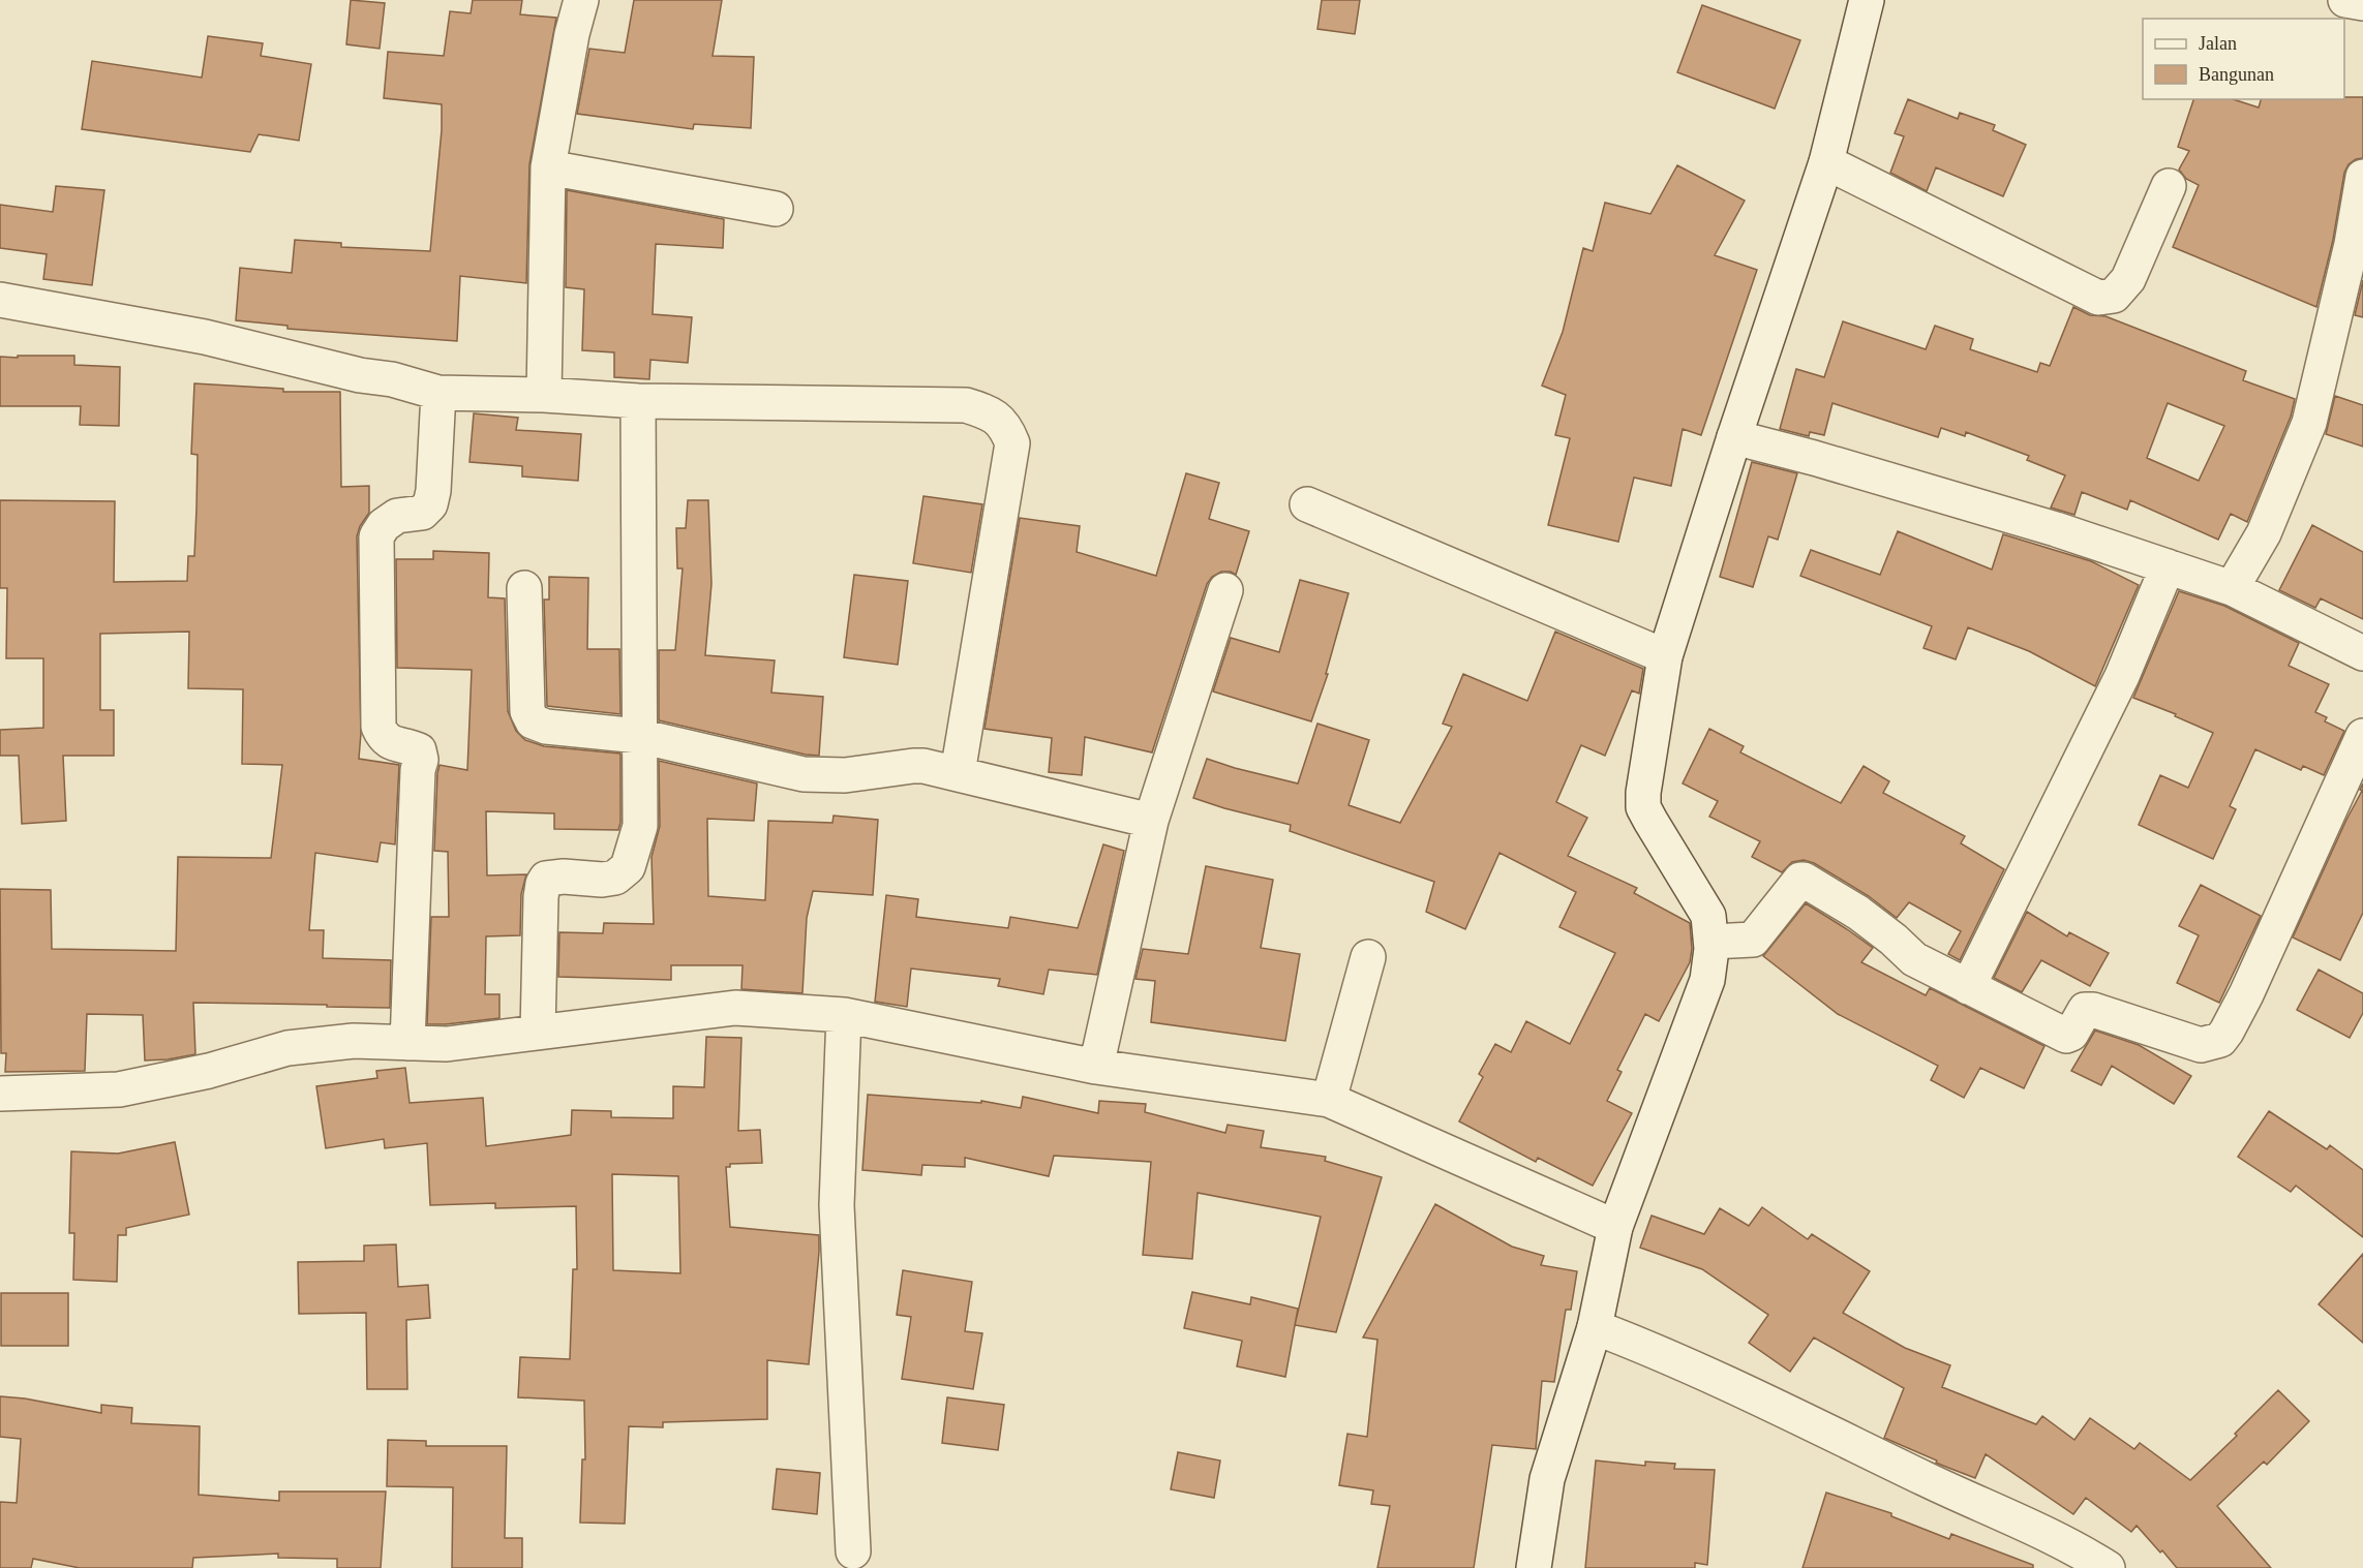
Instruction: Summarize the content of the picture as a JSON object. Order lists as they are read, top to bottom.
{
  "legend": ["Jalan", "Bangunan"]
}
